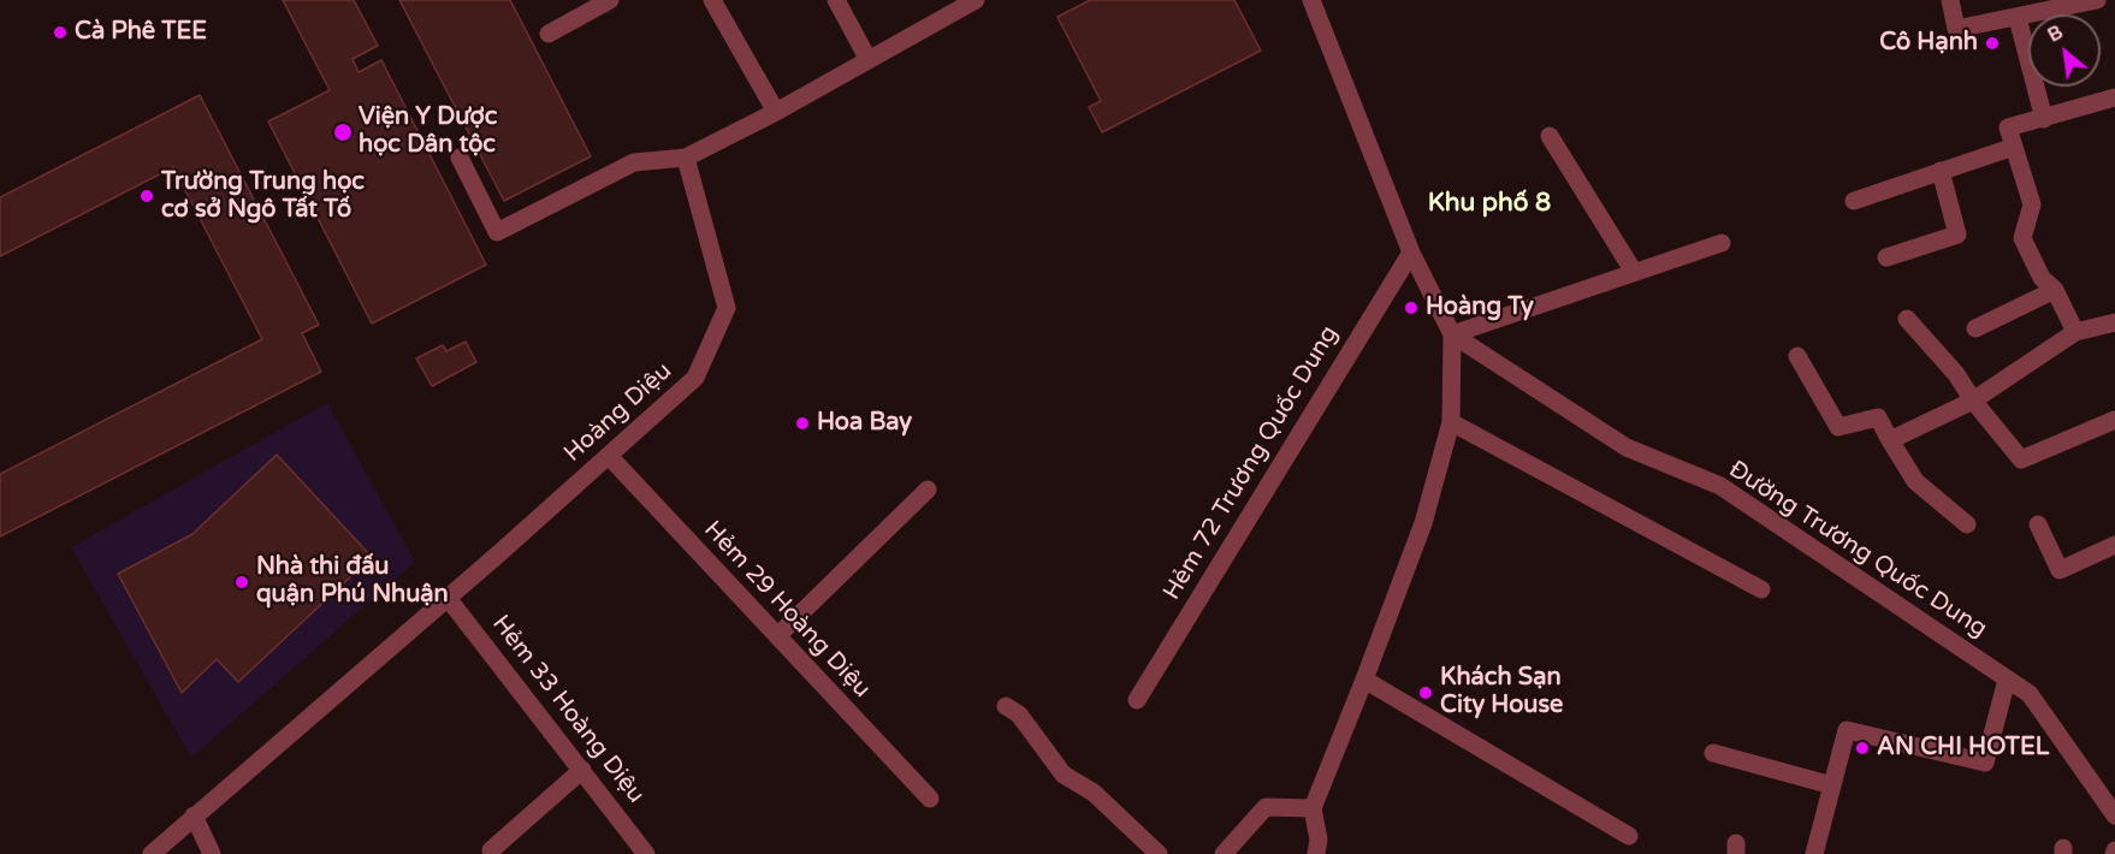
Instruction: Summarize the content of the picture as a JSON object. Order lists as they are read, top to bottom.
{
  "streets": {
    "street": [
      "Hoàng Diệu",
      "Hẻm 72 Trương Quốc Dung",
      "Đường Trương Quốc Dung",
      "Hẻm 29 Hoàng Diệu",
      "Hẻm 33 Hoàng Diệu"
    ]
  },
  "crossings": [
    ["Hoàng Diệu", "Hẻm 29 Hoàng Diệu"],
    ["Hoàng Diệu", "Hẻm 33 Hoàng Diệu"]
  ],
  "districts": ["Khu phố 8"],
  "places": [
    "Cà Phê TEE",
    "Cô Hạnh",
    "Viện Y Dược học Dân tộc",
    "Trường Trung học cơ sở Ngô Tất Tố",
    "Hoàng Ty",
    "Hoa Bay",
    "Nhà thi đấu quận Phú Nhuận",
    "Khách Sạn City House",
    "AN CHI HOTEL"
  ],
  "north": "top left"
}
